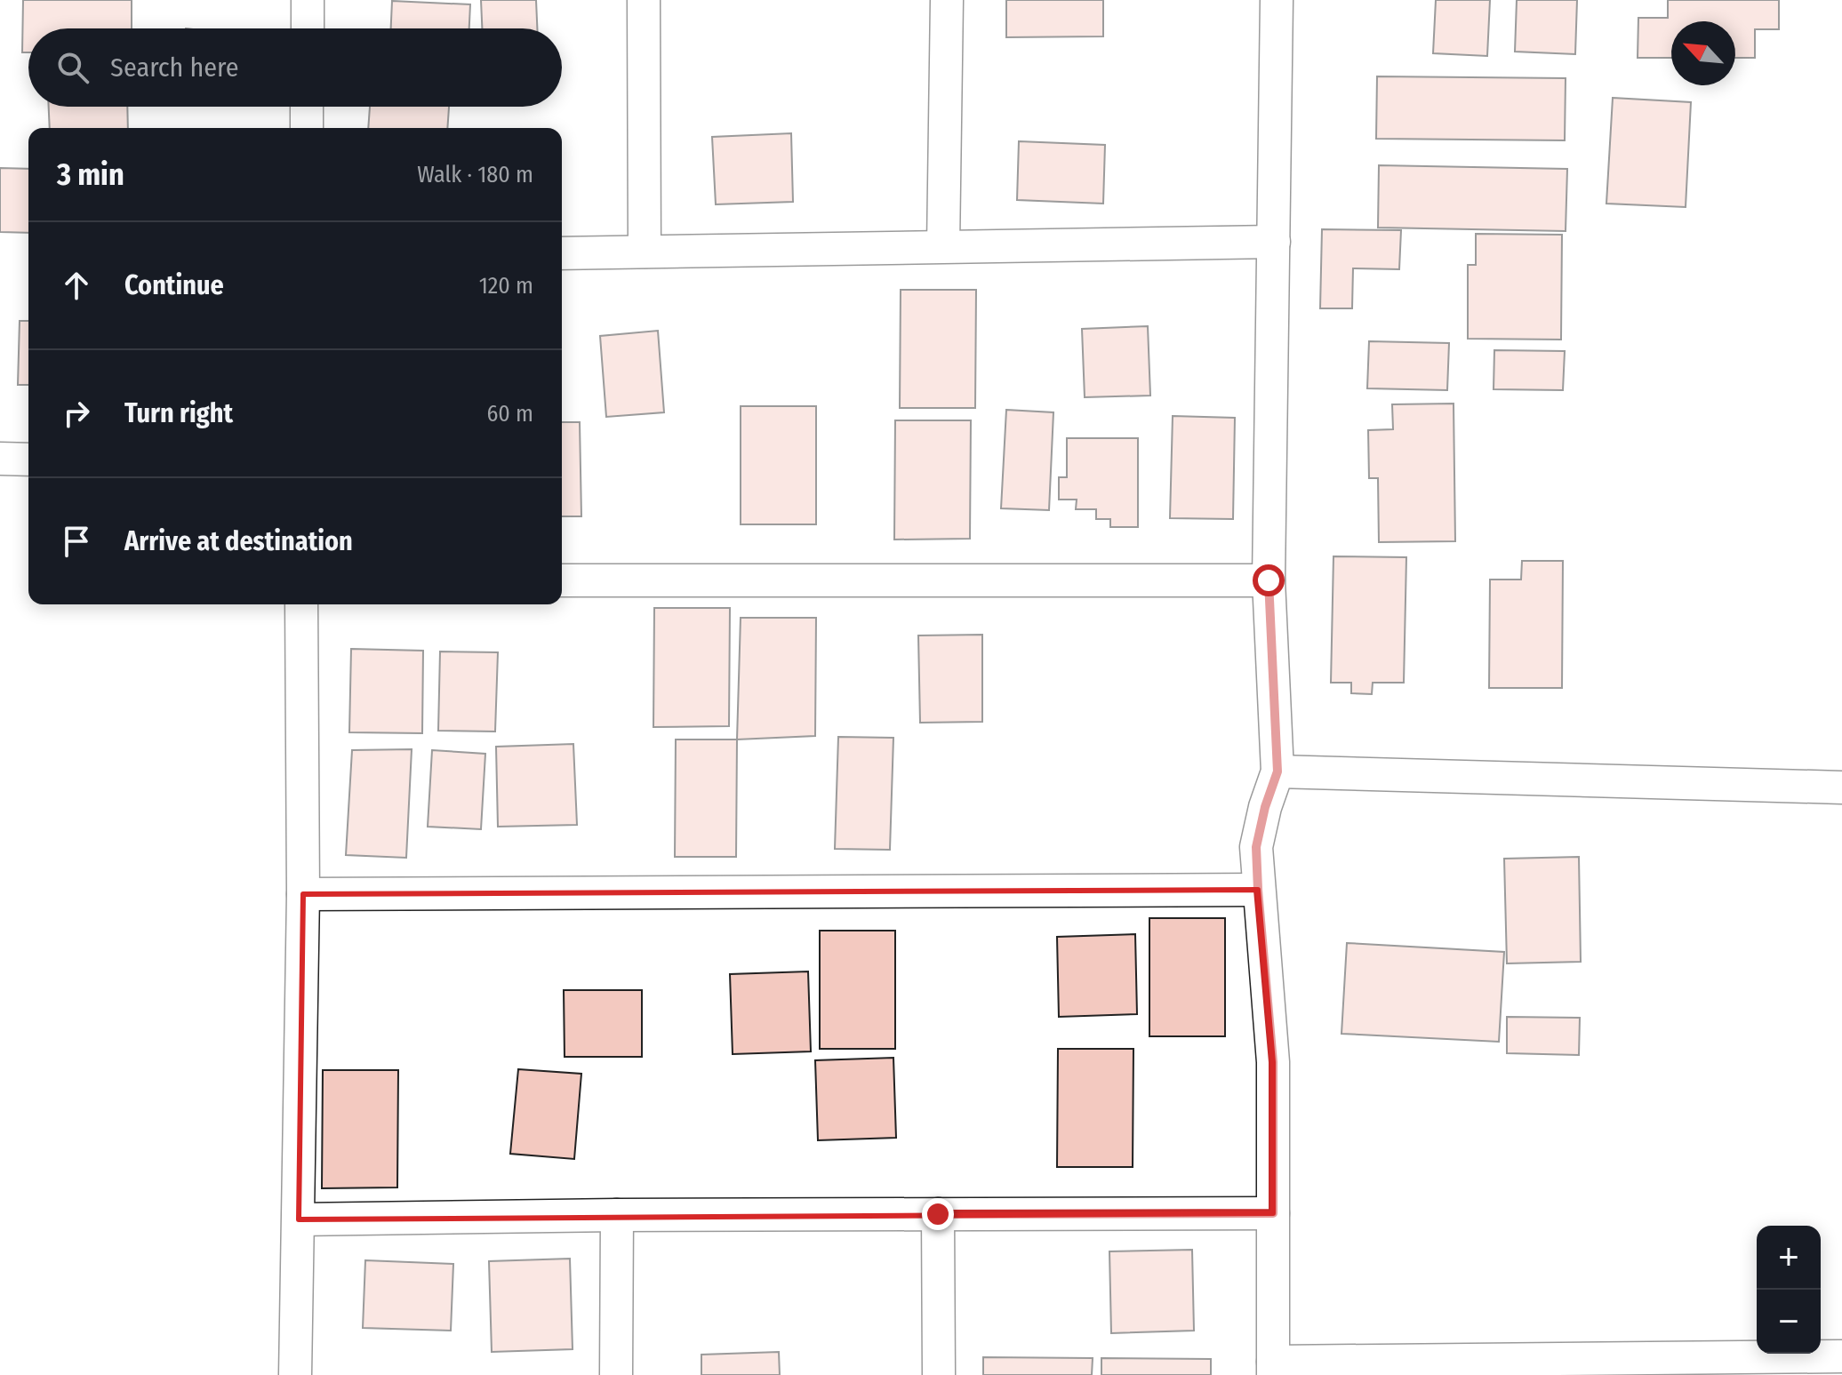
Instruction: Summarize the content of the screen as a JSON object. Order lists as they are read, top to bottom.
{
  "north": "top left",
  "page": {
    "search": "Search here",
    "heading": ["3 min", "Walk · 180 m"],
    "list": [
      ["Continue", "120 m"],
      ["Turn right", "60 m"],
      "Arrive at destination"
    ],
    "map_buttons": ["+", "−"]
  }
}
